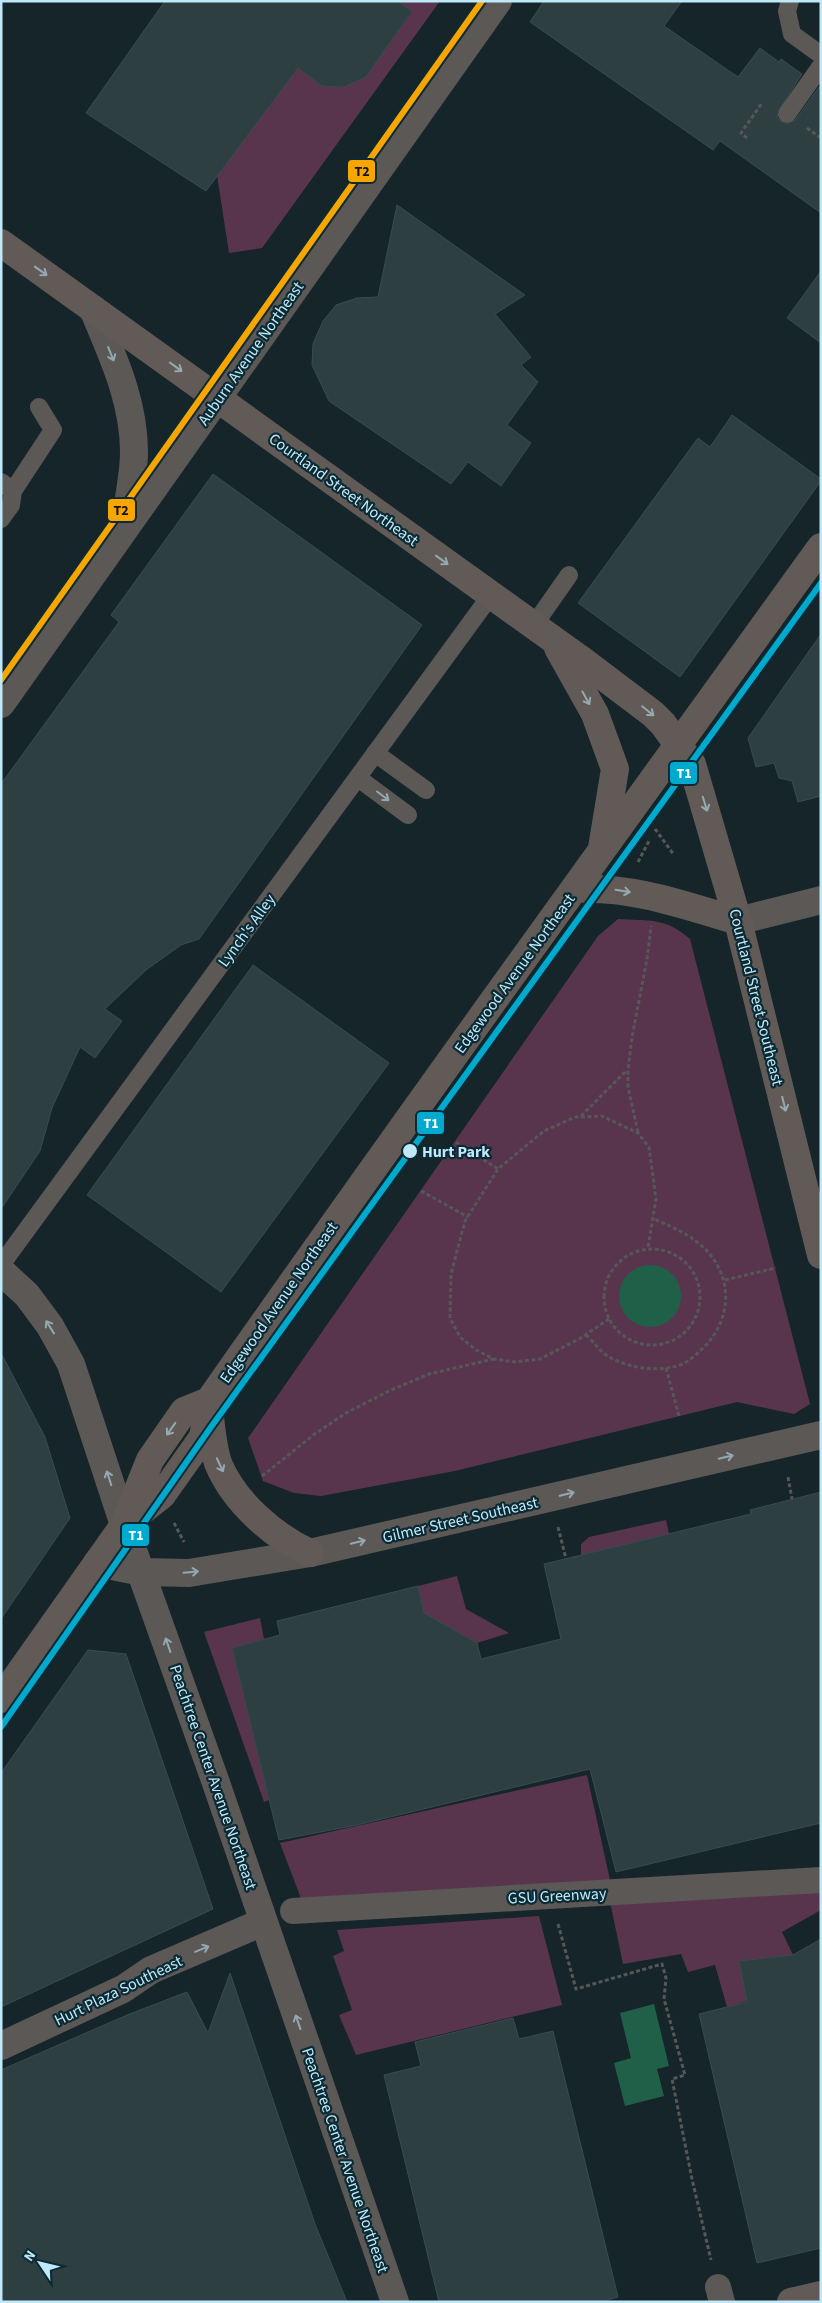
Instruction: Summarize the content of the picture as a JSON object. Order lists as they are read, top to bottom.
{
  "streets": {
    "main road": ["Courtland Street Northeast", "Edgewood Avenue Northeast", "Courtland Street Southeast"],
    "street": [
      "Auburn Avenue Northeast",
      "Gilmer Street Southeast",
      "Peachtree Center Avenue Northeast",
      "GSU Greenway",
      "Hurt Plaza Southeast"
    ],
    "lane": ["Lynch's Alley"]
  },
  "crossings": [
    ["Auburn Avenue Northeast", "Courtland Street Northeast"],
    ["Courtland Street Northeast", "Lynch's Alley"],
    ["Courtland Street Northeast", "Edgewood Avenue Northeast"],
    ["Courtland Street Northeast", "Courtland Street Southeast"],
    ["Edgewood Avenue Northeast", "Courtland Street Southeast"],
    ["Edgewood Avenue Northeast", "Gilmer Street Southeast"],
    ["Edgewood Avenue Northeast", "Peachtree Center Avenue Northeast"],
    ["Gilmer Street Southeast", "Peachtree Center Avenue Northeast"],
    ["Peachtree Center Avenue Northeast", "Hurt Plaza Southeast"]
  ],
  "one_way": [
    "Courtland Street Northeast",
    "Courtland Street Southeast",
    "Gilmer Street Southeast",
    "Peachtree Center Avenue Northeast",
    "Hurt Plaza Southeast"
  ],
  "places": ["Hurt Park"],
  "lines": ["transit line T2", "transit line T1"],
  "north": "top left"
}
